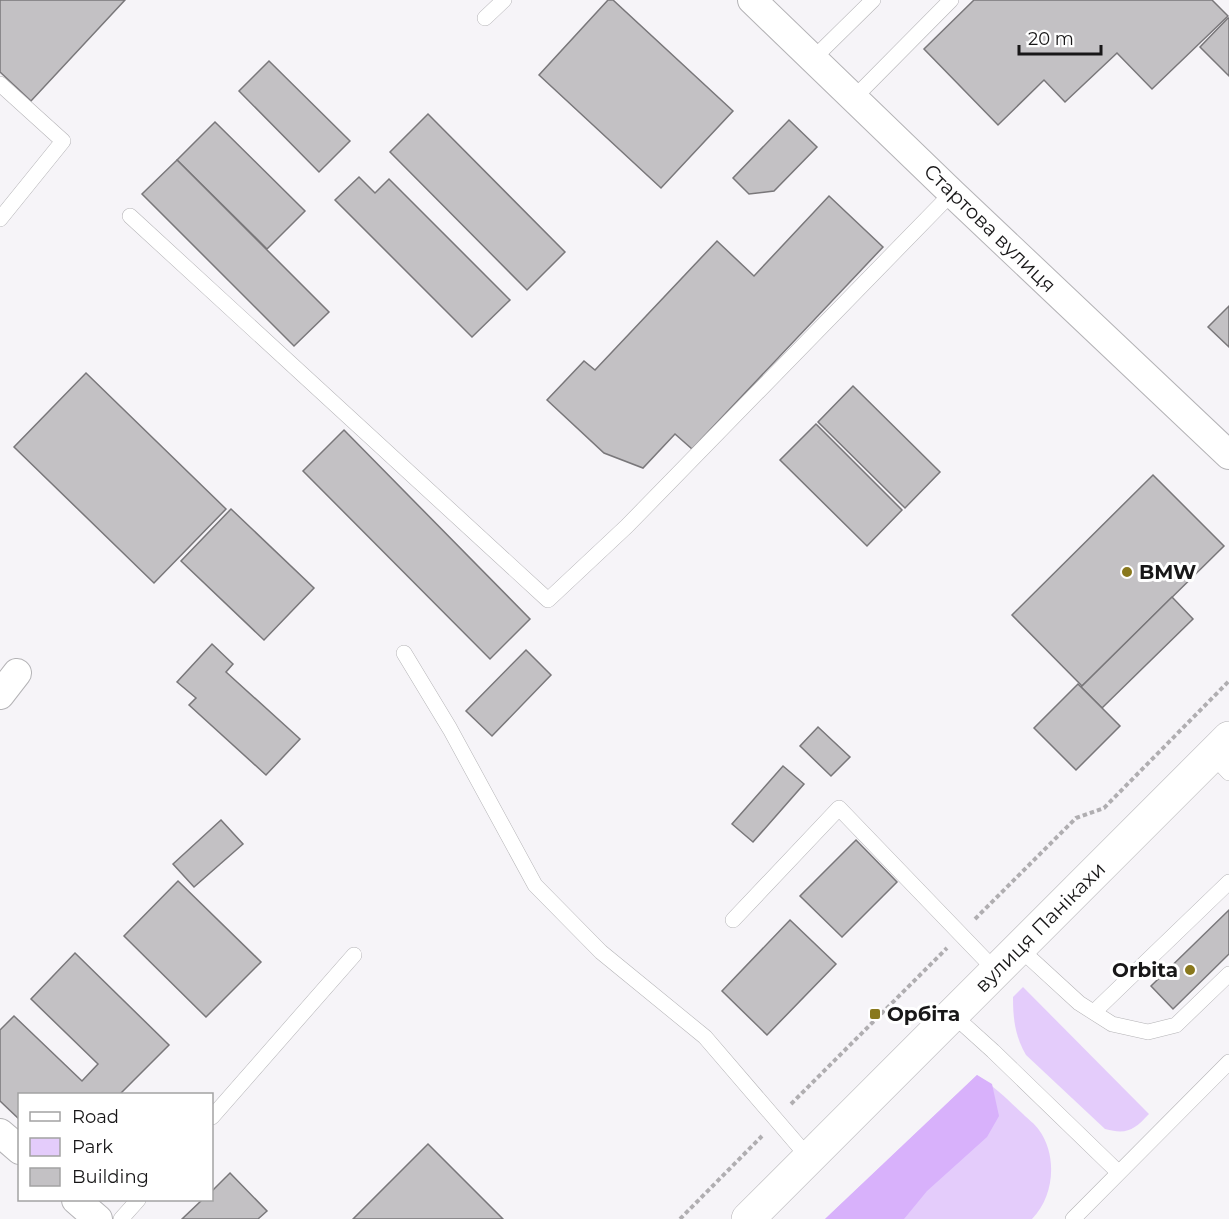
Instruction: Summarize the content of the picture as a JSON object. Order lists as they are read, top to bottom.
{
  "streets": {
    "street": ["Стартова вулиця", "вулиця Панікахи"]
  },
  "places": {
    "other": ["BMW", "Orbita"],
    "transit": ["Орбіта"]
  },
  "legend": ["Road", "Park", "Building"],
  "scale_bar": "20 m"
}
